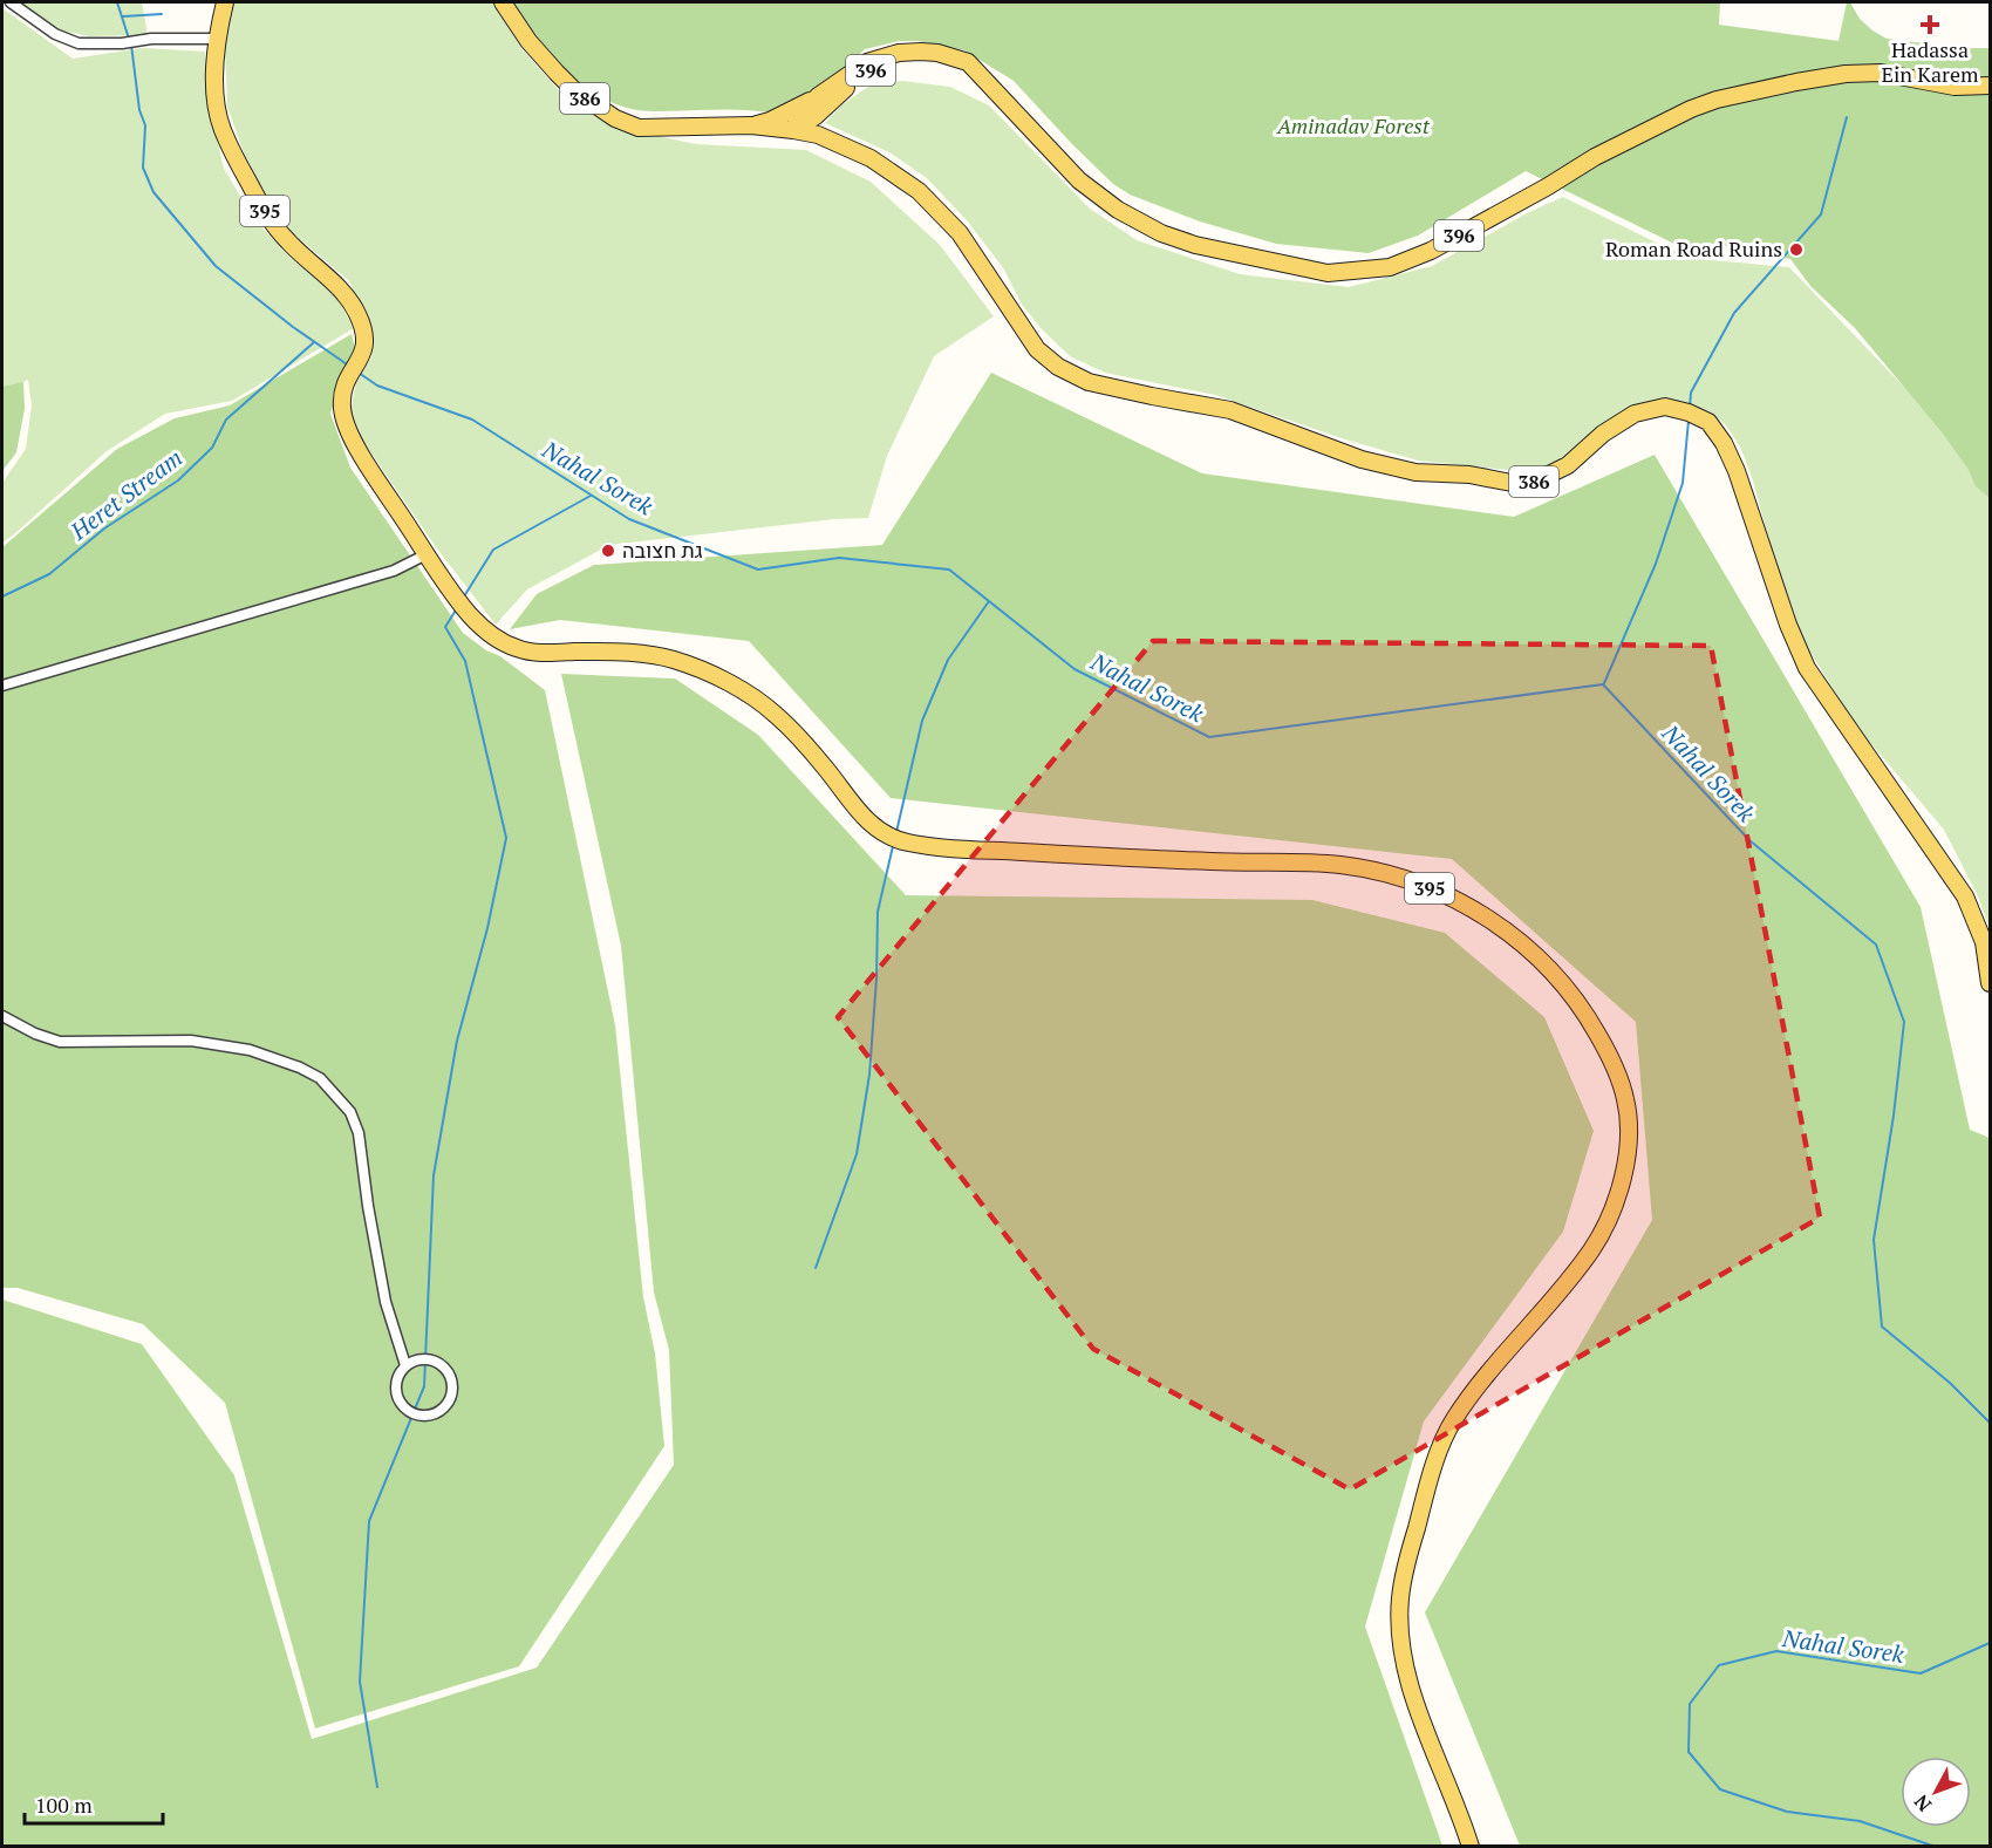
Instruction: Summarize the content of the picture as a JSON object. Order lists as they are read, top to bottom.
{
  "streets": {
    "main road": ["396", "386", "395"]
  },
  "crossings": [
    ["396", "386"]
  ],
  "water": ["Nahal Sorek", "Heret Stream"],
  "parks": ["Aminadav Forest"],
  "places": {
    "health": ["Hadassa Ein Karem"],
    "other": ["Roman Road Ruins", "גת חצובה"]
  },
  "scale_bar": "100 m",
  "north": "bottom left"
}
